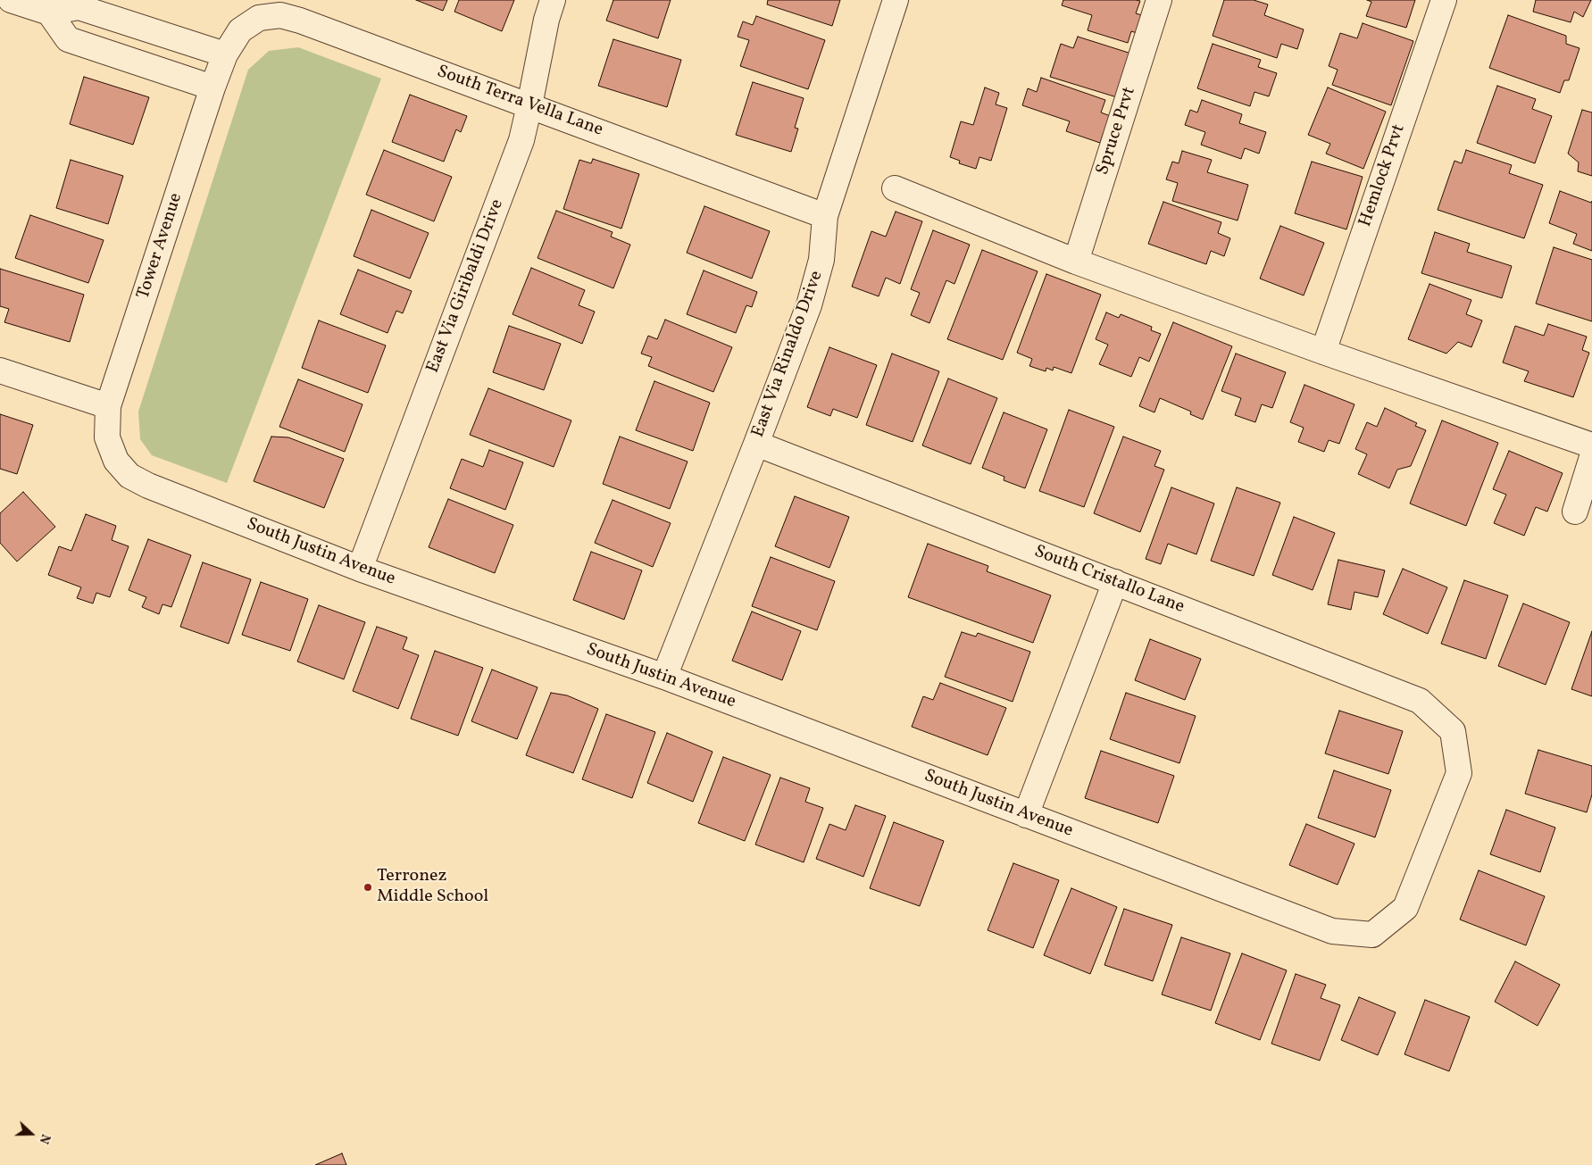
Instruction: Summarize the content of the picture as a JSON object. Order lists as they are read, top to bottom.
{
  "streets": {
    "street": [
      "South Terra Vella Lane",
      "Spruce Prvt",
      "Hemlock Prvt",
      "Tower Avenue",
      "East Via Giribaldi Drive",
      "East Via Rinaldo Drive",
      "South Justin Avenue",
      "South Cristallo Lane"
    ]
  },
  "crossings": [
    ["South Terra Vella Lane", "Tower Avenue"],
    ["South Terra Vella Lane", "East Via Giribaldi Drive"],
    ["South Terra Vella Lane", "East Via Rinaldo Drive"],
    ["Tower Avenue", "South Justin Avenue"],
    ["East Via Giribaldi Drive", "South Justin Avenue"],
    ["East Via Rinaldo Drive", "South Justin Avenue"],
    ["East Via Rinaldo Drive", "South Cristallo Lane"],
    ["South Justin Avenue", "South Cristallo Lane"]
  ],
  "places": ["Terronez Middle School"],
  "north": "right"
}
